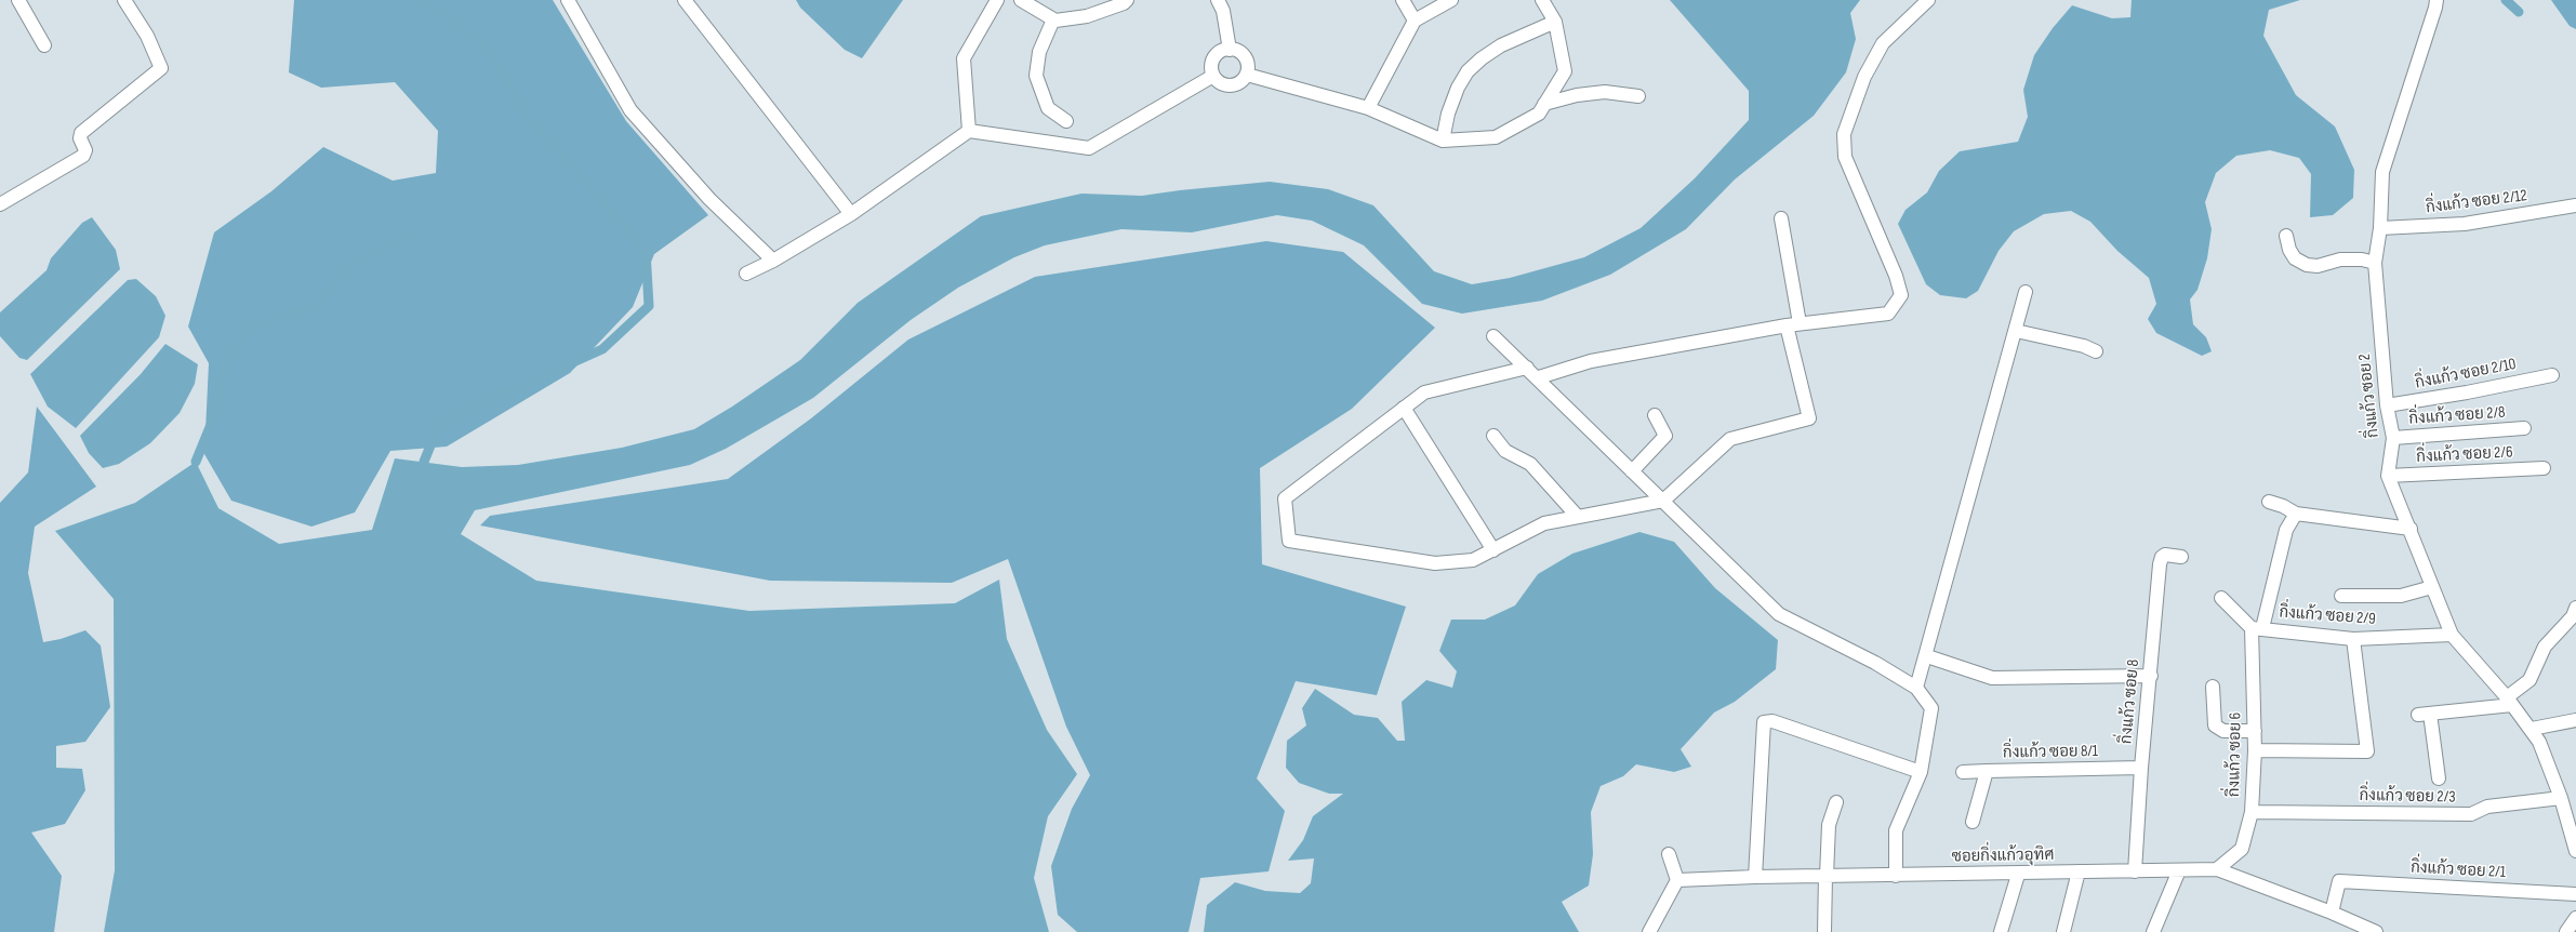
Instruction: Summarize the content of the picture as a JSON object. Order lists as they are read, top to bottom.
{
  "streets": {
    "street": [
      "กิ่งแก้ว ซอย 2/12",
      "กิ่งแก้ว ซอย 2/10",
      "กิ่งแก้ว ซอย 2",
      "กิ่งแก้ว ซอย 2/8",
      "กิ่งแก้ว ซอย 2/6",
      "กิ่งแก้ว ซอย 2/9",
      "กิ่งแก้ว ซอย 8",
      "กิ่งแก้ว ซอย 8/1",
      "กิ่งแก้ว ซอย 6",
      "กิ่งแก้ว ซอย 2/3",
      "ซอยกิ่งแก้วอุทิศ",
      "กิ่งแก้ว ซอย 2/1"
    ]
  },
  "crossings": [
    ["กิ่งแก้ว ซอย 2/12", "กิ่งแก้ว ซอย 2"],
    ["กิ่งแก้ว ซอย 2/10", "กิ่งแก้ว ซอย 2"],
    ["กิ่งแก้ว ซอย 2", "กิ่งแก้ว ซอย 2/8"],
    ["กิ่งแก้ว ซอย 2", "กิ่งแก้ว ซอย 2/6"],
    ["กิ่งแก้ว ซอย 2/9", "กิ่งแก้ว ซอย 6"],
    ["กิ่งแก้ว ซอย 8", "กิ่งแก้ว ซอย 8/1"],
    ["กิ่งแก้ว ซอย 8", "ซอยกิ่งแก้วอุทิศ"],
    ["กิ่งแก้ว ซอย 6", "กิ่งแก้ว ซอย 2/3"],
    ["กิ่งแก้ว ซอย 6", "ซอยกิ่งแก้วอุทิศ"],
    ["ซอยกิ่งแก้วอุทิศ", "กิ่งแก้ว ซอย 2/1"]
  ]
}
